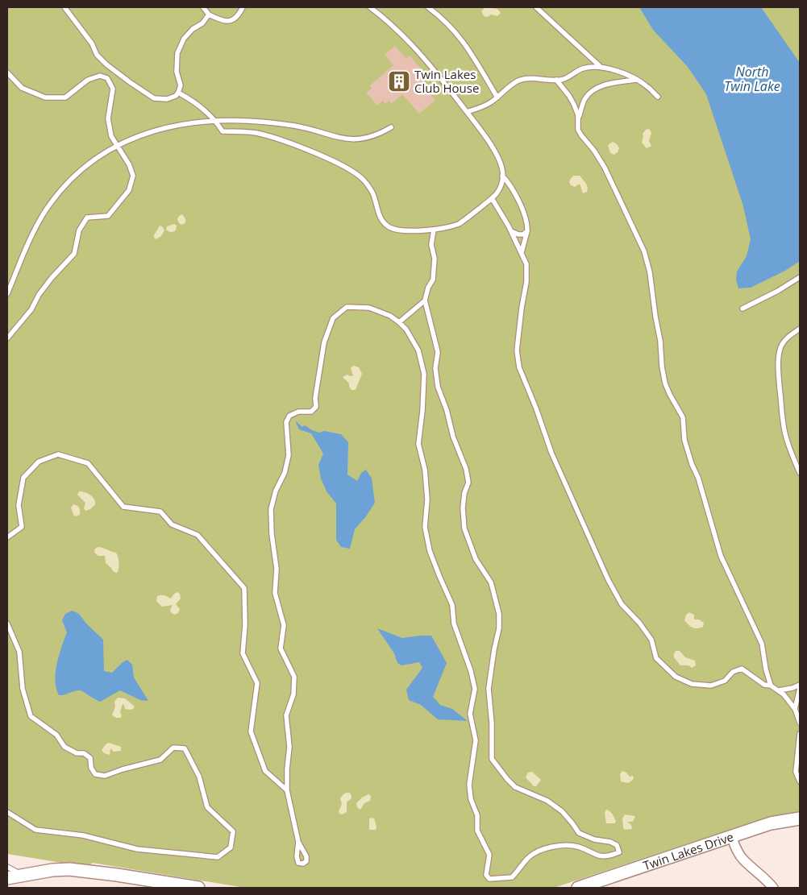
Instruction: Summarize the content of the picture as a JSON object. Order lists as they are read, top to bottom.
{
  "streets": {
    "street": ["Twin Lakes Drive"]
  },
  "water": ["North Twin Lake"],
  "places": {
    "building": ["Twin Lakes Club House"]
  }
}
